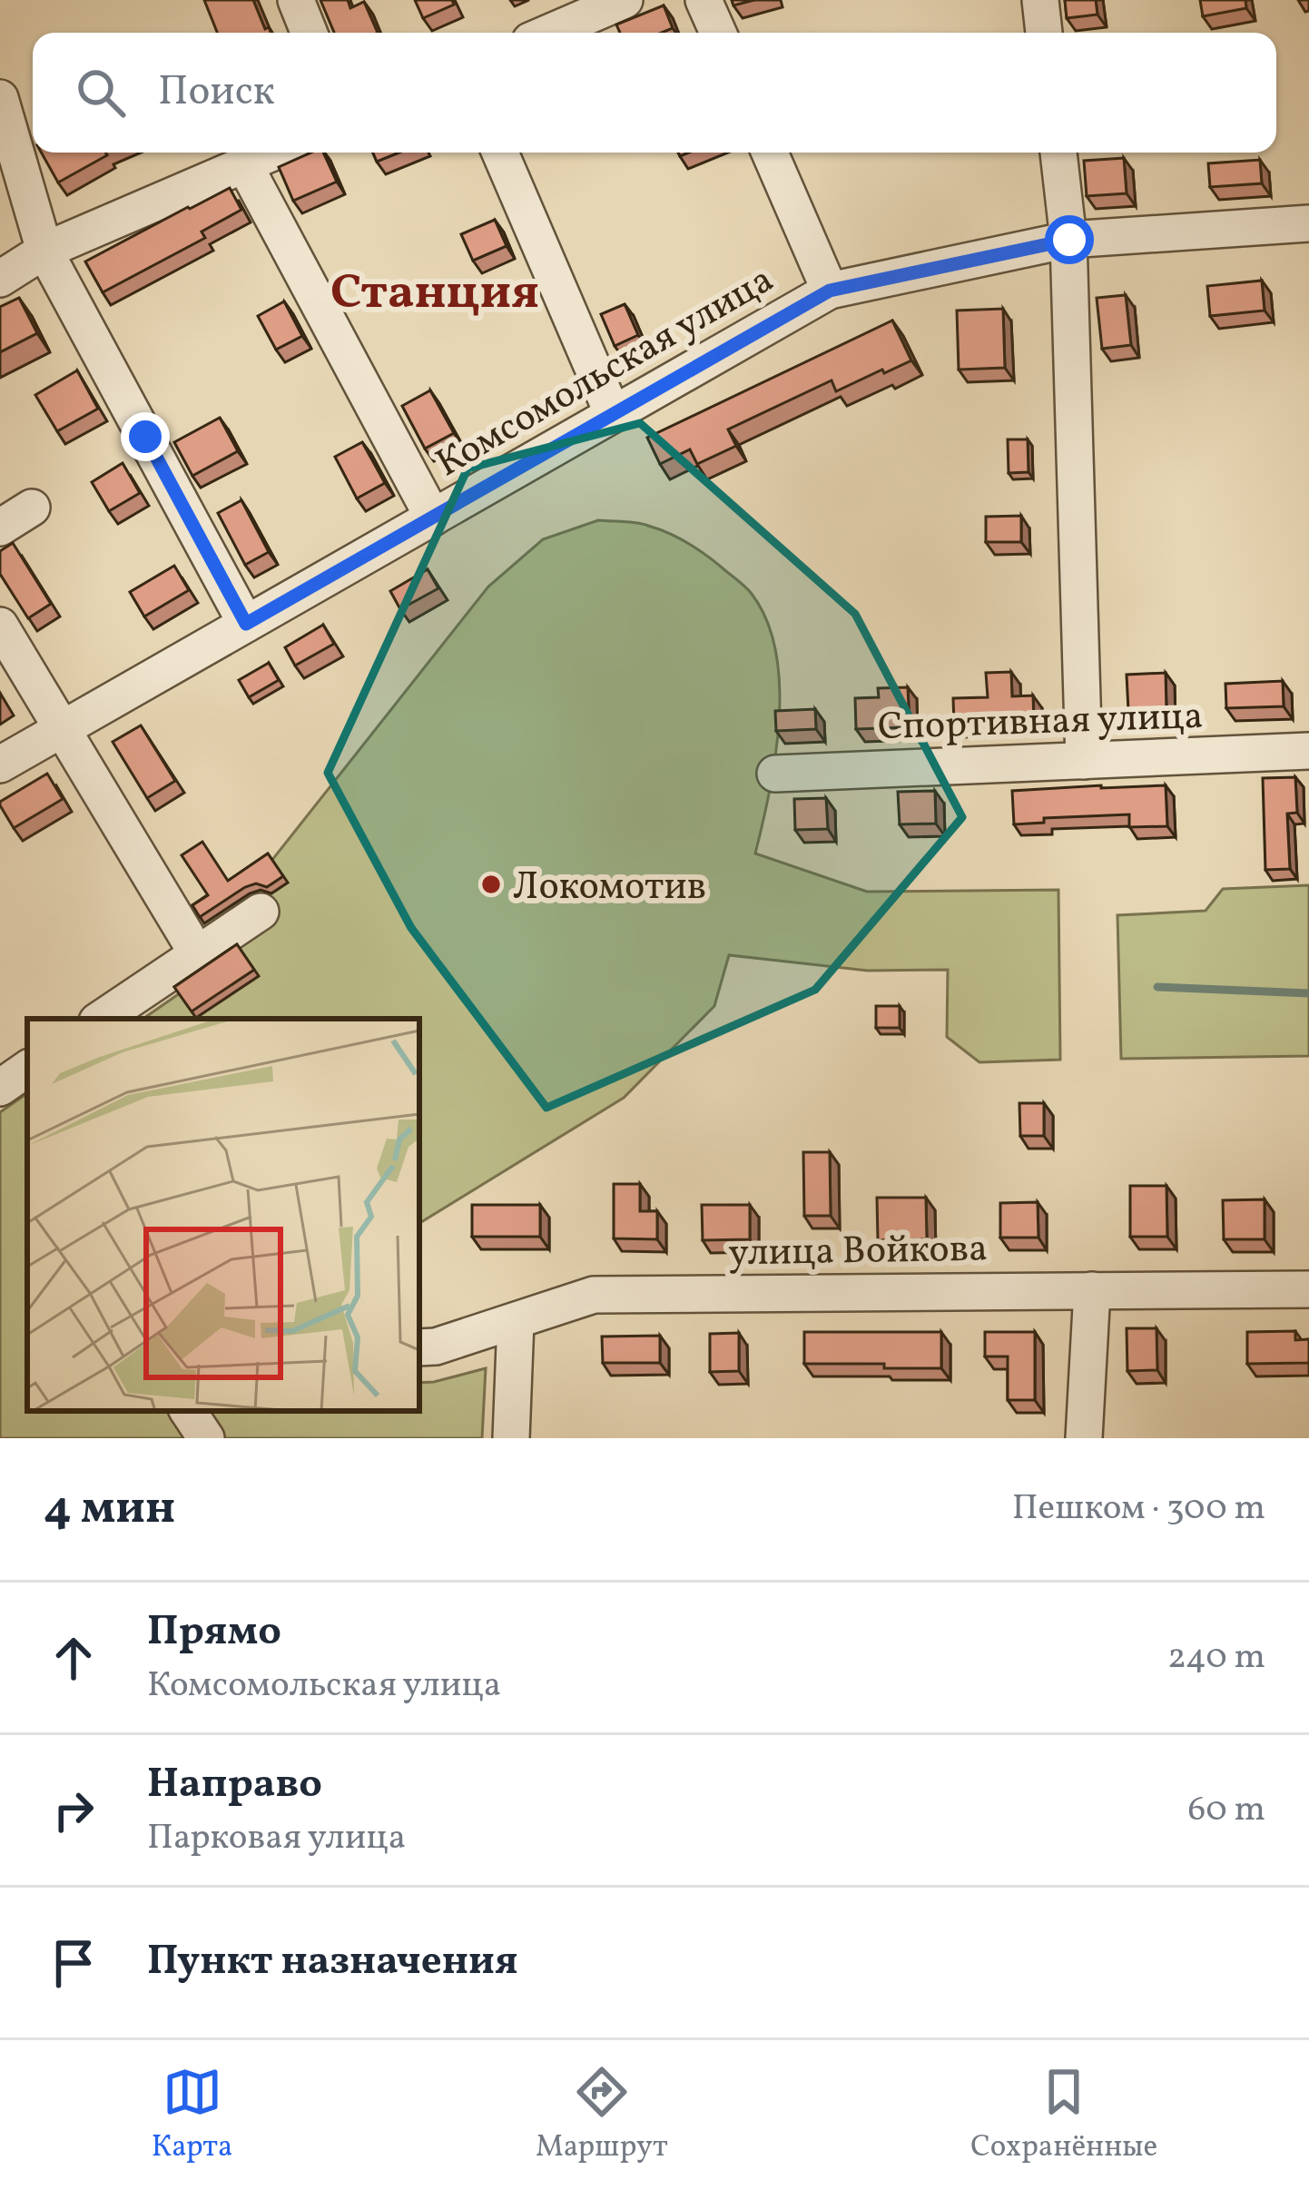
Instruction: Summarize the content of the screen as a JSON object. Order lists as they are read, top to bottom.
{
  "streets": {
    "street": ["Комсомольская улица", "Спортивная улица", "улица Войкова"]
  },
  "districts": ["Станция"],
  "places": ["Локомотив"],
  "page": {
    "search": "Поиск",
    "heading": ["4 мин", "Пешком · 300 m"],
    "list": [
      ["Прямо", "Комсомольская улица", "240 m"],
      ["Направо", "Парковая улица", "60 m"],
      "Пункт назначения"
    ],
    "nav": ["Карта", "Маршрут", "Сохранённые"]
  }
}
